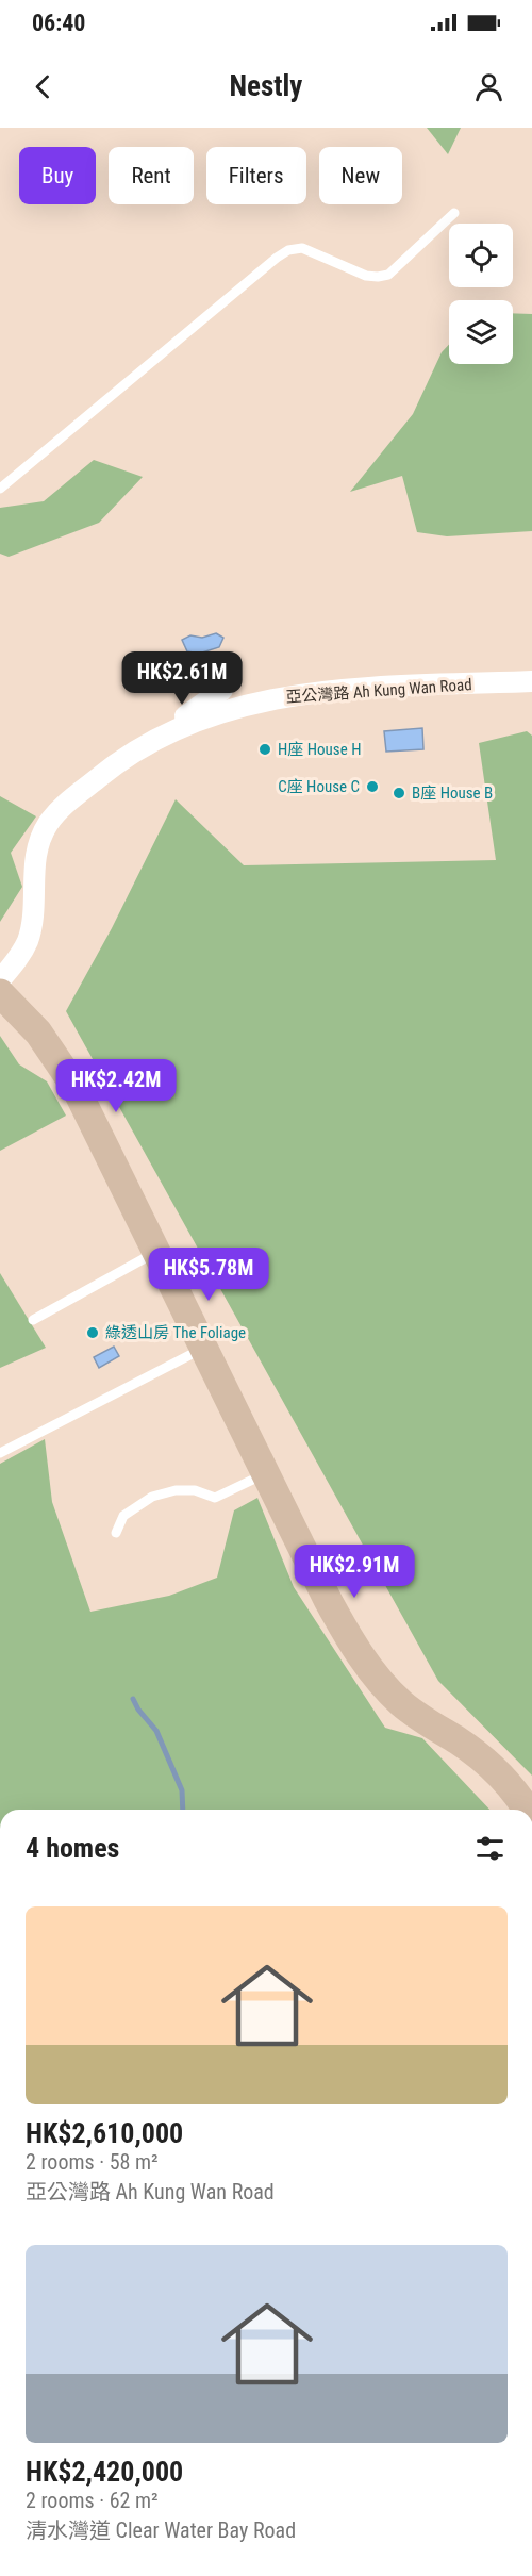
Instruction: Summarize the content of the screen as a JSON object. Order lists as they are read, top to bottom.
{
  "streets": {
    "street": ["亞公灣路 Ah Kung Wan Road"]
  },
  "places": [
    "H座 House H",
    "C座 House C",
    "B座 House B",
    "綠透山房 The Foliage"
  ],
  "page": {
    "status": "06:40",
    "header": "Nestly",
    "chip": [
      "Buy",
      "Rent",
      "Filters",
      "New"
    ],
    "price": [
      "HK$2.61M",
      "HK$2.42M",
      "HK$5.78M",
      "HK$2.91M"
    ],
    "heading": "4 homes",
    "list": [
      {
        "name": "HK$2,610,000",
        "note": "2 rooms · 58 m² · 亞公灣路 Ah Kung Wan Road"
      },
      {
        "name": "HK$2,420,000",
        "note": "2 rooms · 62 m² · 清水灣道 Clear Water Bay Road"
      }
    ]
  }
}
